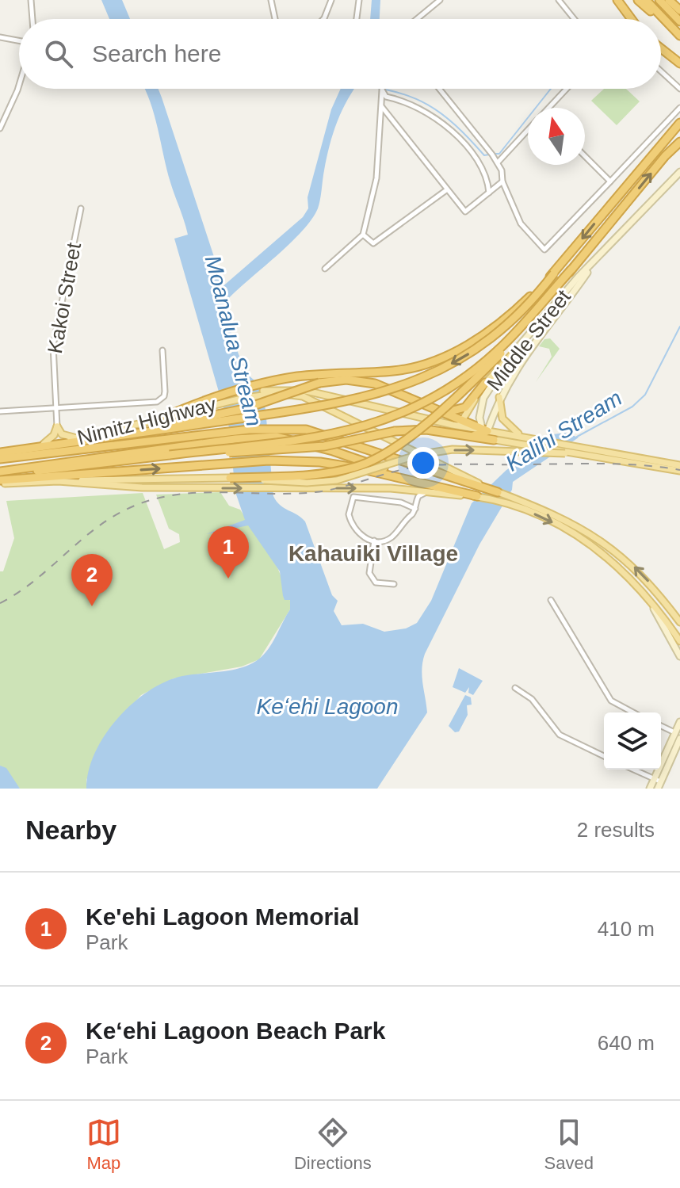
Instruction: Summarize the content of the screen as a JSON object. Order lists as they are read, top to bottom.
{
  "streets": {
    "main road": ["Middle Street", "Nimitz Highway"],
    "street": ["Kakoi Street"]
  },
  "districts": ["Kahauiki Village"],
  "water": ["Moanalua Stream", "Kalihi Stream", "Keʻehi Lagoon"],
  "north": "top",
  "page": {
    "search": "Search here",
    "pins": ["1", "2"],
    "heading": ["Nearby", "2 results"],
    "list": [
      {
        "mark": "1",
        "name": "Ke'ehi Lagoon Memorial",
        "note": "Park",
        "value": "410 m"
      },
      {
        "mark": "2",
        "name": "Keʻehi Lagoon Beach Park",
        "note": "Park",
        "value": "640 m"
      }
    ],
    "nav": ["Map", "Directions", "Saved"]
  }
}
